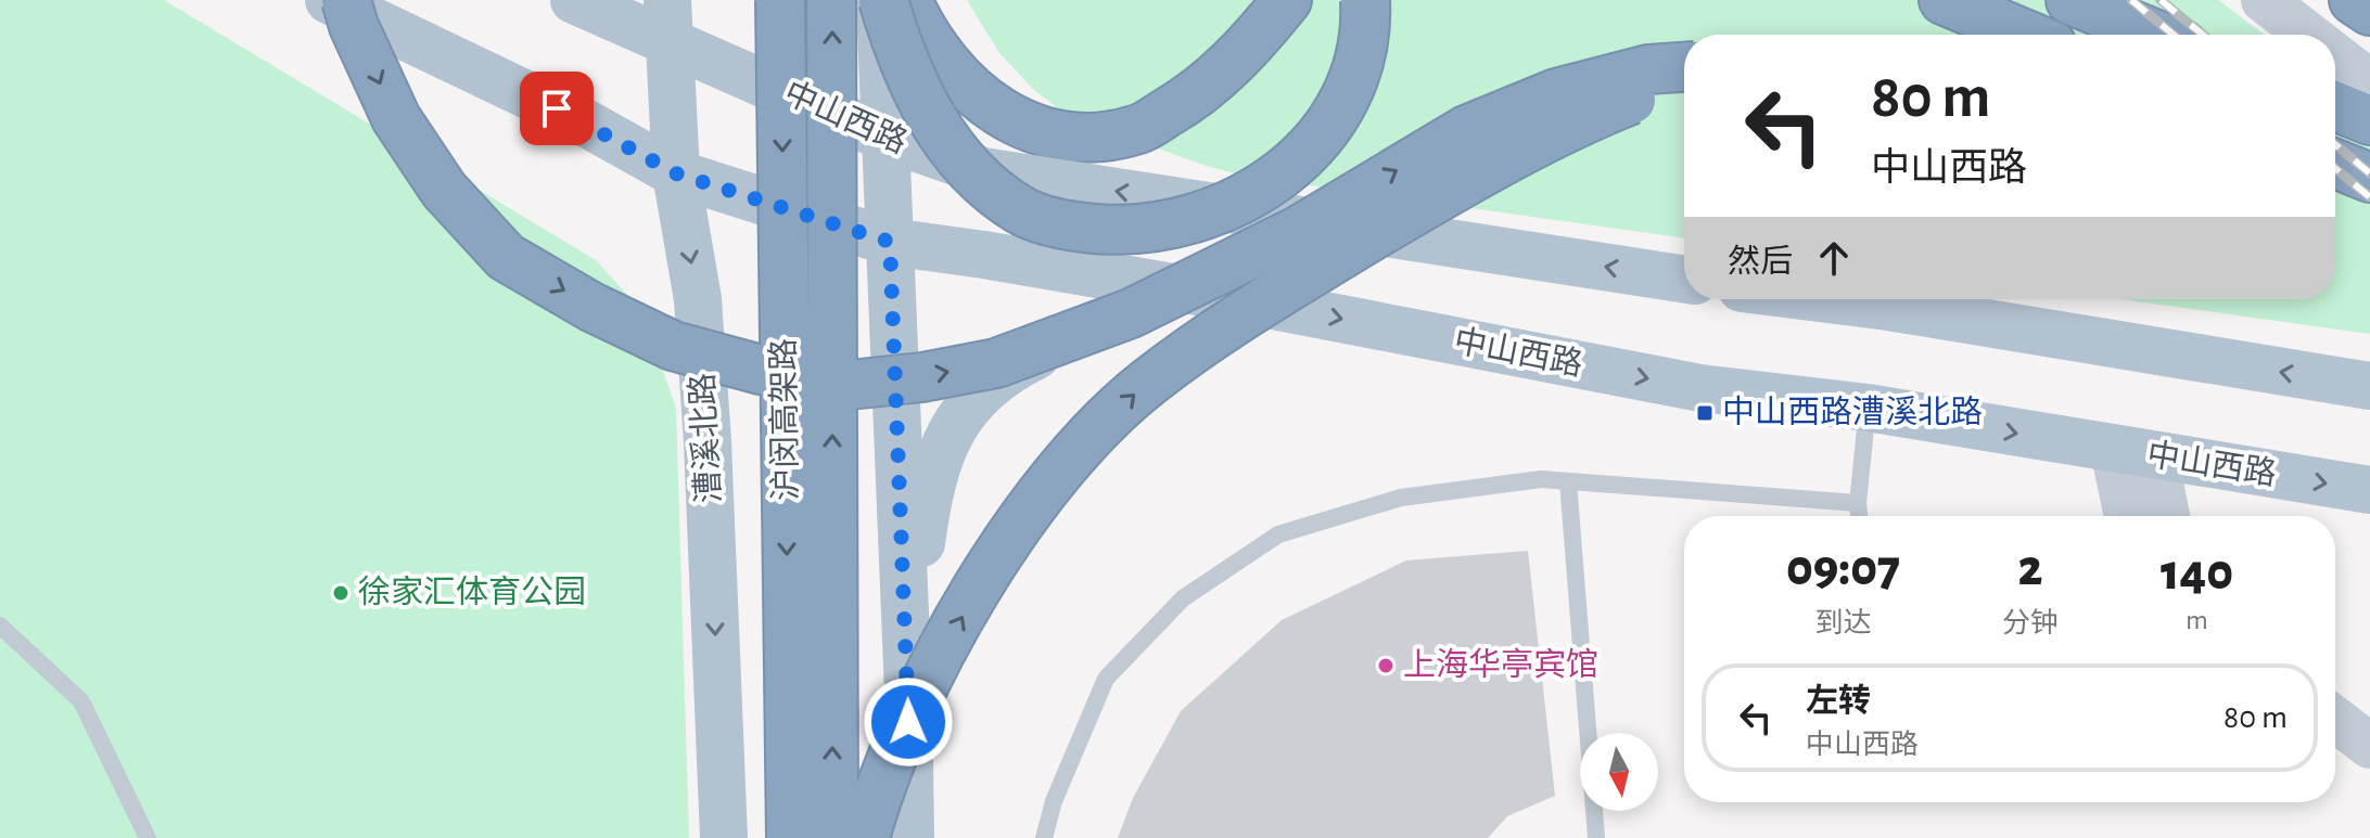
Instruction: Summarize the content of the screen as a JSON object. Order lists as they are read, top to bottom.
{
  "streets": {
    "highway": ["沪闵高架路"],
    "main road": ["中山西路", "漕溪北路"]
  },
  "crossings": [
    ["中山西路", "漕溪北路"]
  ],
  "places": {
    "transit": ["中山西路漕溪北路"],
    "other": ["徐家汇体育公园", "上海华亭宾馆"]
  },
  "north": "bottom",
  "page": {
    "turn": ["80 m", "中山西路"],
    "then": "然后",
    "eta": [
      "09:07",
      "到达",
      "2",
      "分钟",
      "140",
      "m"
    ],
    "list": [
      {
        "name": "左转",
        "note": "中山西路",
        "value": "80 m"
      }
    ]
  }
}
